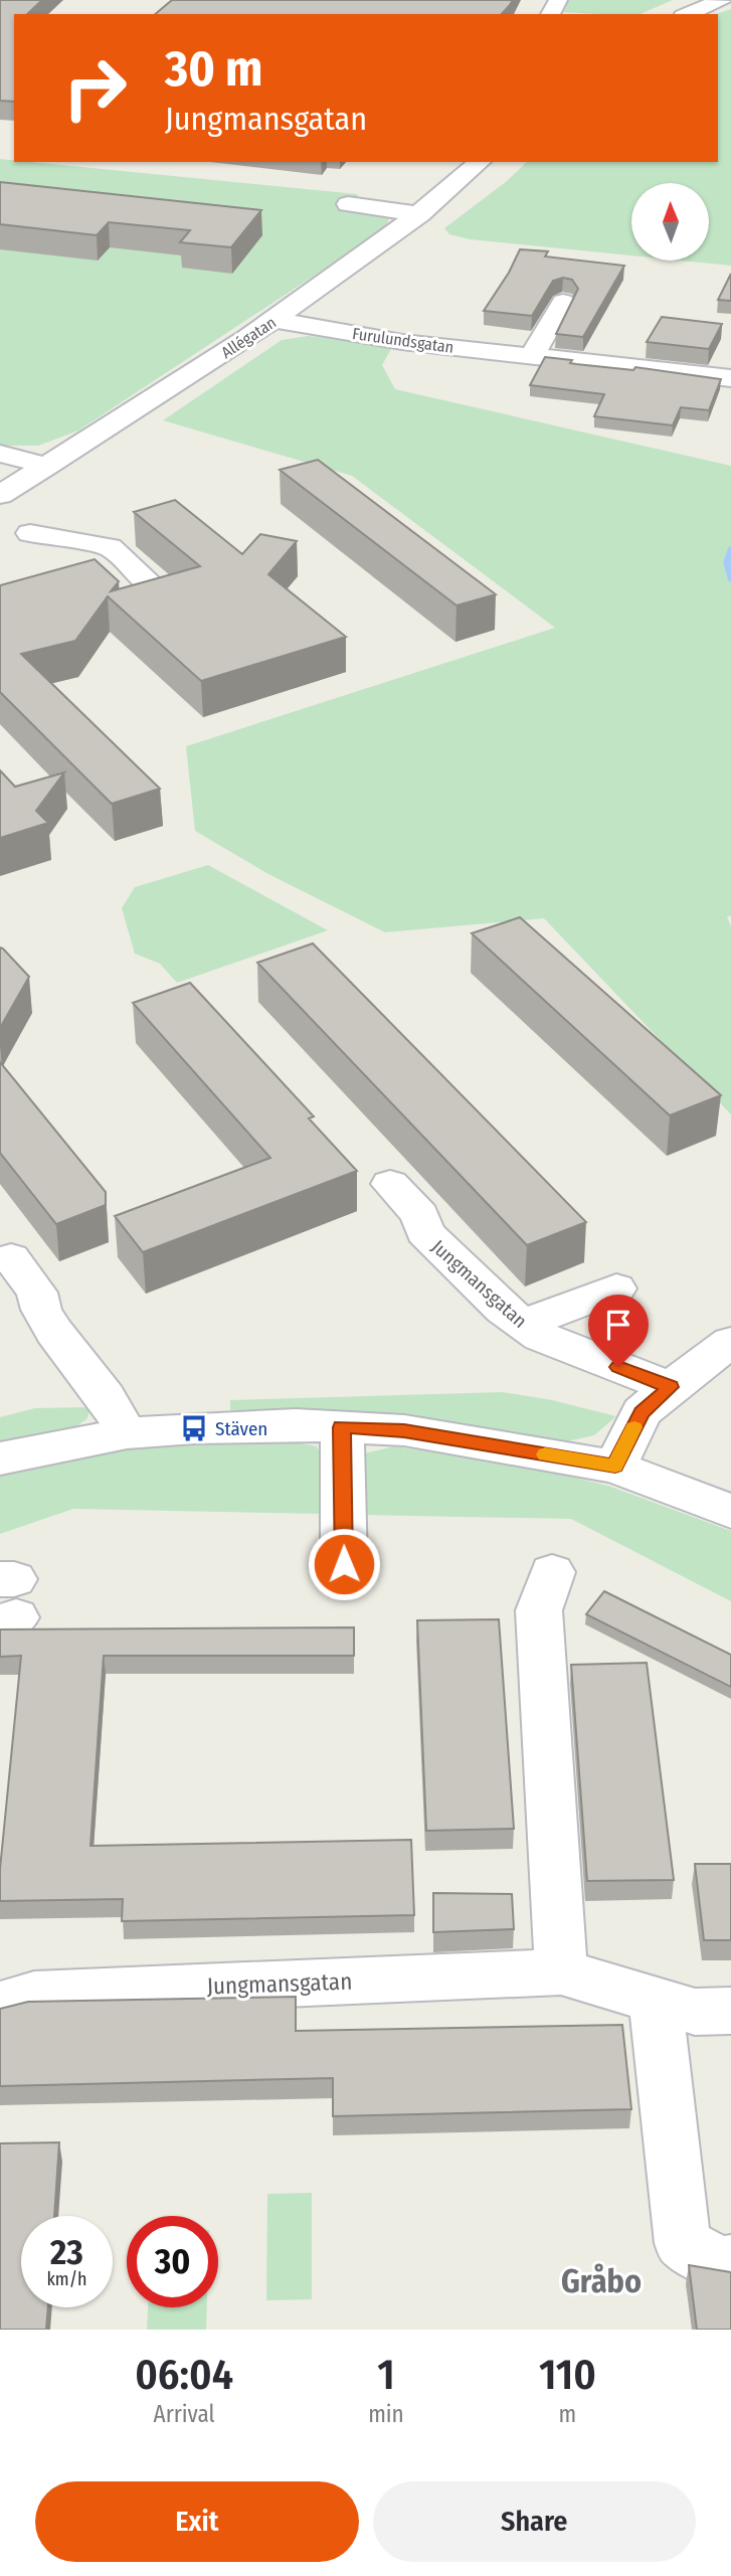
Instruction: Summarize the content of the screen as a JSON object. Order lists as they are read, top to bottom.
{
  "streets": {
    "street": ["Allégatan", "Furulundsgatan", "Jungmansgatan"]
  },
  "crossings": [
    ["Allégatan", "Furulundsgatan"]
  ],
  "districts": ["Gråbo"],
  "places": {
    "bus stop": ["Stäven"]
  },
  "north": "top",
  "page": {
    "turn": ["30 m", "Jungmansgatan"],
    "speed": "23 km/h",
    "limit": "30",
    "eta": [
      "06:04",
      "Arrival",
      "1",
      "min",
      "110",
      "m"
    ],
    "buttons": ["Exit", "Share"]
  }
}
